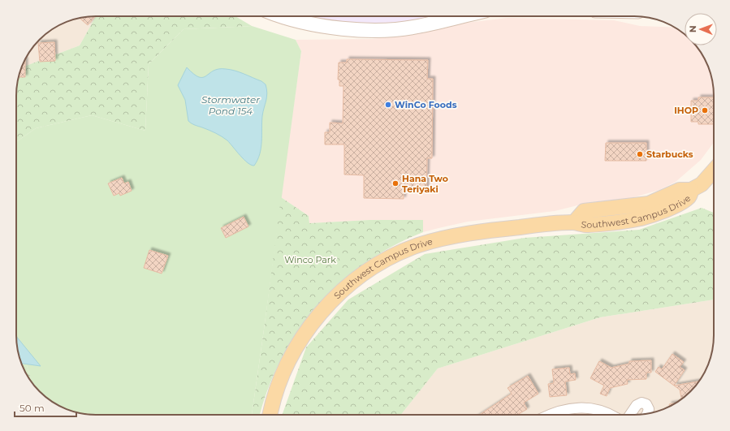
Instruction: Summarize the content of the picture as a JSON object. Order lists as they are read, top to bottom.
{
  "streets": {
    "main road": ["Southwest Campus Drive"]
  },
  "water": ["Stormwater Pond 154"],
  "parks": ["Winco Park"],
  "places": [
    "WinCo Foods",
    "IHOP",
    "Starbucks",
    "Hana Two Teriyaki"
  ],
  "scale_bar": "50 m",
  "north": "left"
}
